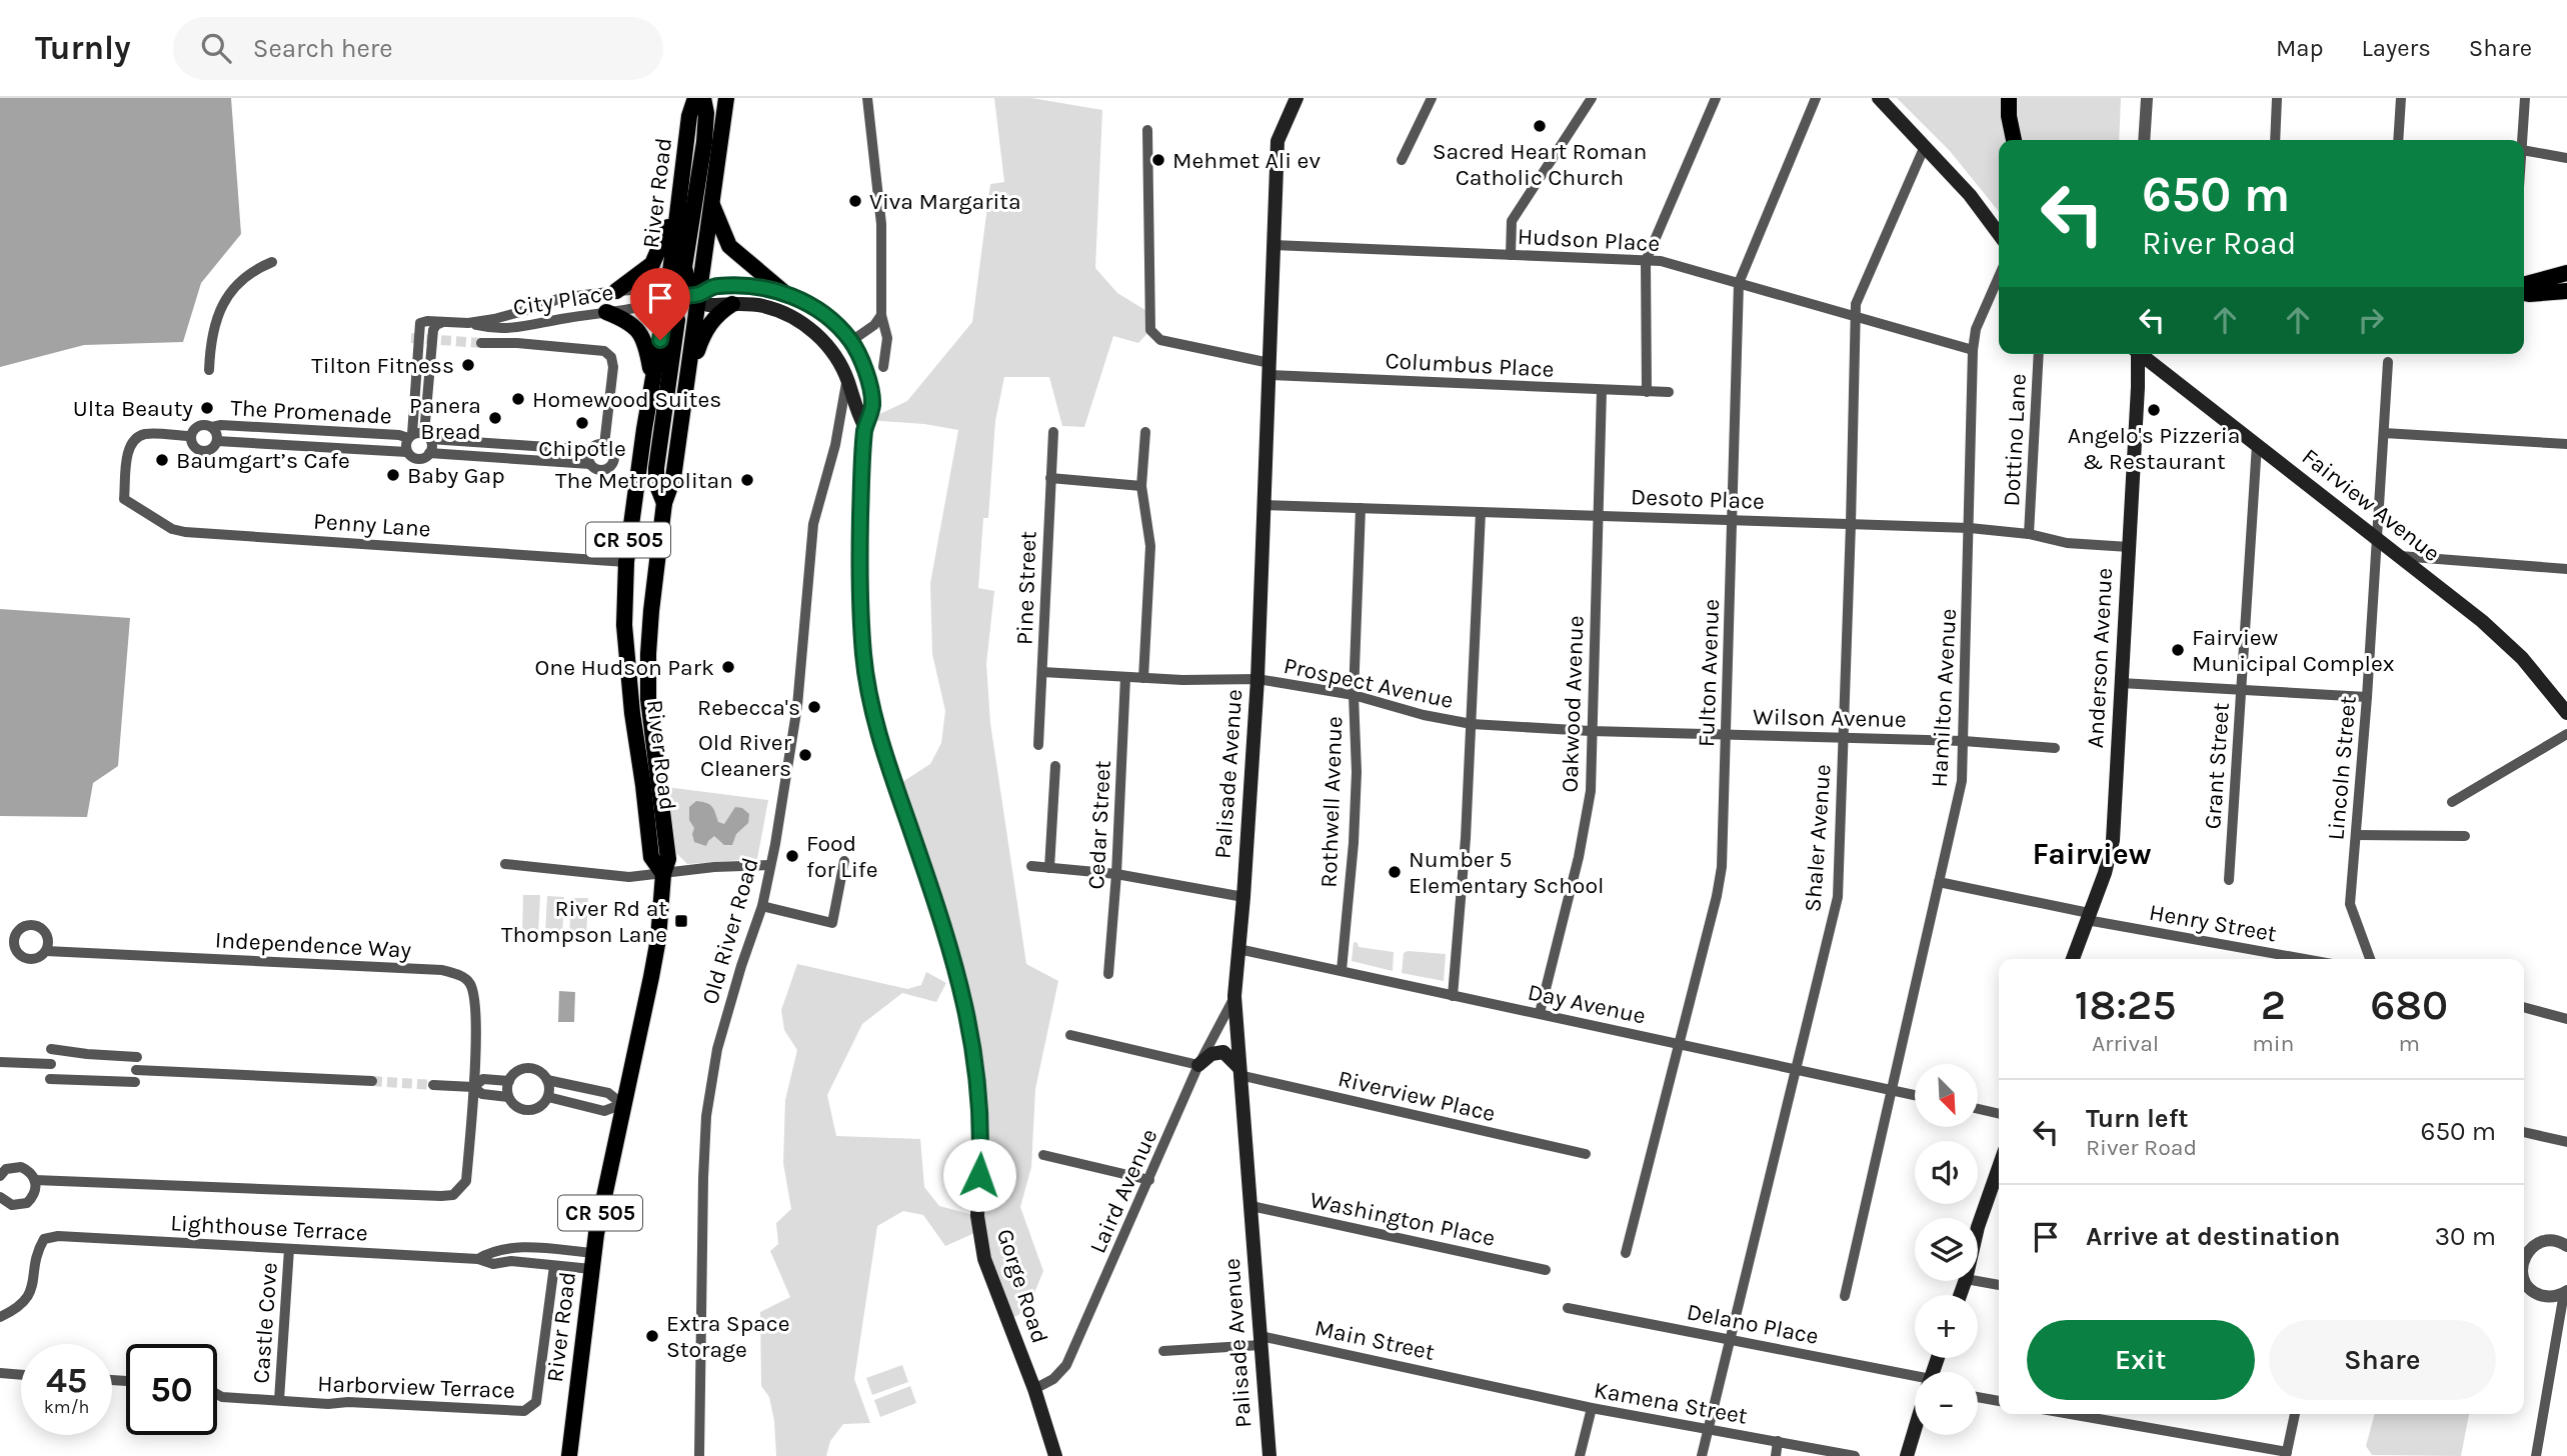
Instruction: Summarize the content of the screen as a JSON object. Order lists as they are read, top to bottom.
{
  "streets": {
    "main road": [
      "River Road",
      "Fairview Avenue",
      "CR 505",
      "Anderson Avenue",
      "Palisade Avenue",
      "Gorge Road"
    ],
    "street": [
      "Hudson Place",
      "City Place",
      "Columbus Place",
      "The Promenade",
      "Dottino Lane",
      "Desoto Place",
      "Penny Lane",
      "Pine Street",
      "Fulton Avenue",
      "Prospect Avenue",
      "Hamilton Avenue",
      "Oakwood Avenue",
      "Wilson Avenue",
      "Grant Street",
      "Lincoln Street",
      "Rothwell Avenue",
      "Cedar Street",
      "Shaler Avenue",
      "Henry Street",
      "Old River Road",
      "Independence Way",
      "Day Avenue",
      "Riverview Place",
      "Laird Avenue",
      "Washington Place",
      "Lighthouse Terrace",
      "Castle Cove",
      "Delano Place",
      "Main Street",
      "Harborview Terrace",
      "Kamena Street"
    ]
  },
  "crossings": [
    ["River Road", "City Place"],
    ["River Road", "Penny Lane"],
    ["River Road", "Lighthouse Terrace"],
    ["River Road", "Gorge Road"],
    ["Hudson Place", "Fulton Avenue"],
    ["Hudson Place", "Hamilton Avenue"],
    ["Hudson Place", "Palisade Avenue"],
    ["Hudson Place", "Shaler Avenue"],
    ["City Place", "Gorge Road"],
    ["Columbus Place", "Oakwood Avenue"],
    ["Columbus Place", "Palisade Avenue"],
    ["The Promenade", "Penny Lane"],
    ["Dottino Lane", "Desoto Place"],
    ["Desoto Place", "Anderson Avenue"],
    ["Desoto Place", "Fulton Avenue"],
    ["Desoto Place", "Hamilton Avenue"],
    ["Desoto Place", "Oakwood Avenue"],
    ["Desoto Place", "Palisade Avenue"],
    ["Desoto Place", "Rothwell Avenue"],
    ["Desoto Place", "Shaler Avenue"],
    ["Fairview Avenue", "Grant Street"],
    ["Fairview Avenue", "Lincoln Street"],
    ["Pine Street", "Prospect Avenue"],
    ["Anderson Avenue", "Henry Street"],
    ["Fulton Avenue", "Wilson Avenue"],
    ["Fulton Avenue", "Day Avenue"],
    ["Prospect Avenue", "Oakwood Avenue"],
    ["Prospect Avenue", "Wilson Avenue"],
    ["Prospect Avenue", "Palisade Avenue"],
    ["Prospect Avenue", "Rothwell Avenue"],
    ["Prospect Avenue", "Cedar Street"],
    ["Hamilton Avenue", "Wilson Avenue"],
    ["Hamilton Avenue", "Henry Street"],
    ["Hamilton Avenue", "Day Avenue"],
    ["Oakwood Avenue", "Day Avenue"],
    ["Wilson Avenue", "Shaler Avenue"],
    ["Palisade Avenue", "Day Avenue"],
    ["Palisade Avenue", "Riverview Place"],
    ["Palisade Avenue", "Laird Avenue"],
    ["Palisade Avenue", "Washington Place"],
    ["Palisade Avenue", "Main Street"],
    ["Rothwell Avenue", "Day Avenue"],
    ["Shaler Avenue", "Day Avenue"],
    ["Shaler Avenue", "Delano Place"],
    ["Shaler Avenue", "Kamena Street"],
    ["Old River Road", "Gorge Road"],
    ["Laird Avenue", "Gorge Road"],
    ["Lighthouse Terrace", "Castle Cove"],
    ["Lighthouse Terrace", "Harborview Terrace"],
    ["Castle Cove", "Harborview Terrace"],
    ["Main Street", "Kamena Street"]
  ],
  "districts": ["Fairview"],
  "places": {
    "other": [
      "Sacred Heart Roman Catholic Church",
      "Mehmet Ali ev",
      "Viva Margarita",
      "Tilton Fitness",
      "Homewood Suites",
      "Ulta Beauty",
      "Angelo's Pizzeria & Restaurant",
      "Panera Bread",
      "Chipotle",
      "Baumgart’s Cafe",
      "Baby Gap",
      "The Metropolitan",
      "Fairview Municipal Complex",
      "One Hudson Park",
      "Rebecca's",
      "Old River Cleaners",
      "Food for Life",
      "Number 5 Elementary School",
      "Extra Space Storage"
    ],
    "transit": ["River Rd at Thompson Lane"]
  },
  "north": "bottom right",
  "page": {
    "header": "Turnly",
    "search": "Search here",
    "nav": ["Map", "Layers", "Share"],
    "turn": ["650 m", "River Road"],
    "eta": [
      "18:25",
      "Arrival",
      "2",
      "min",
      "680",
      "m"
    ],
    "map_buttons": ["+", "−"],
    "list": [
      {
        "name": "Turn left",
        "note": "River Road",
        "value": "650 m"
      },
      {
        "name": "Arrive at destination",
        "value": "30 m"
      }
    ],
    "buttons": ["Exit", "Share"],
    "speed": "45 km/h",
    "limit": "50"
  }
}
